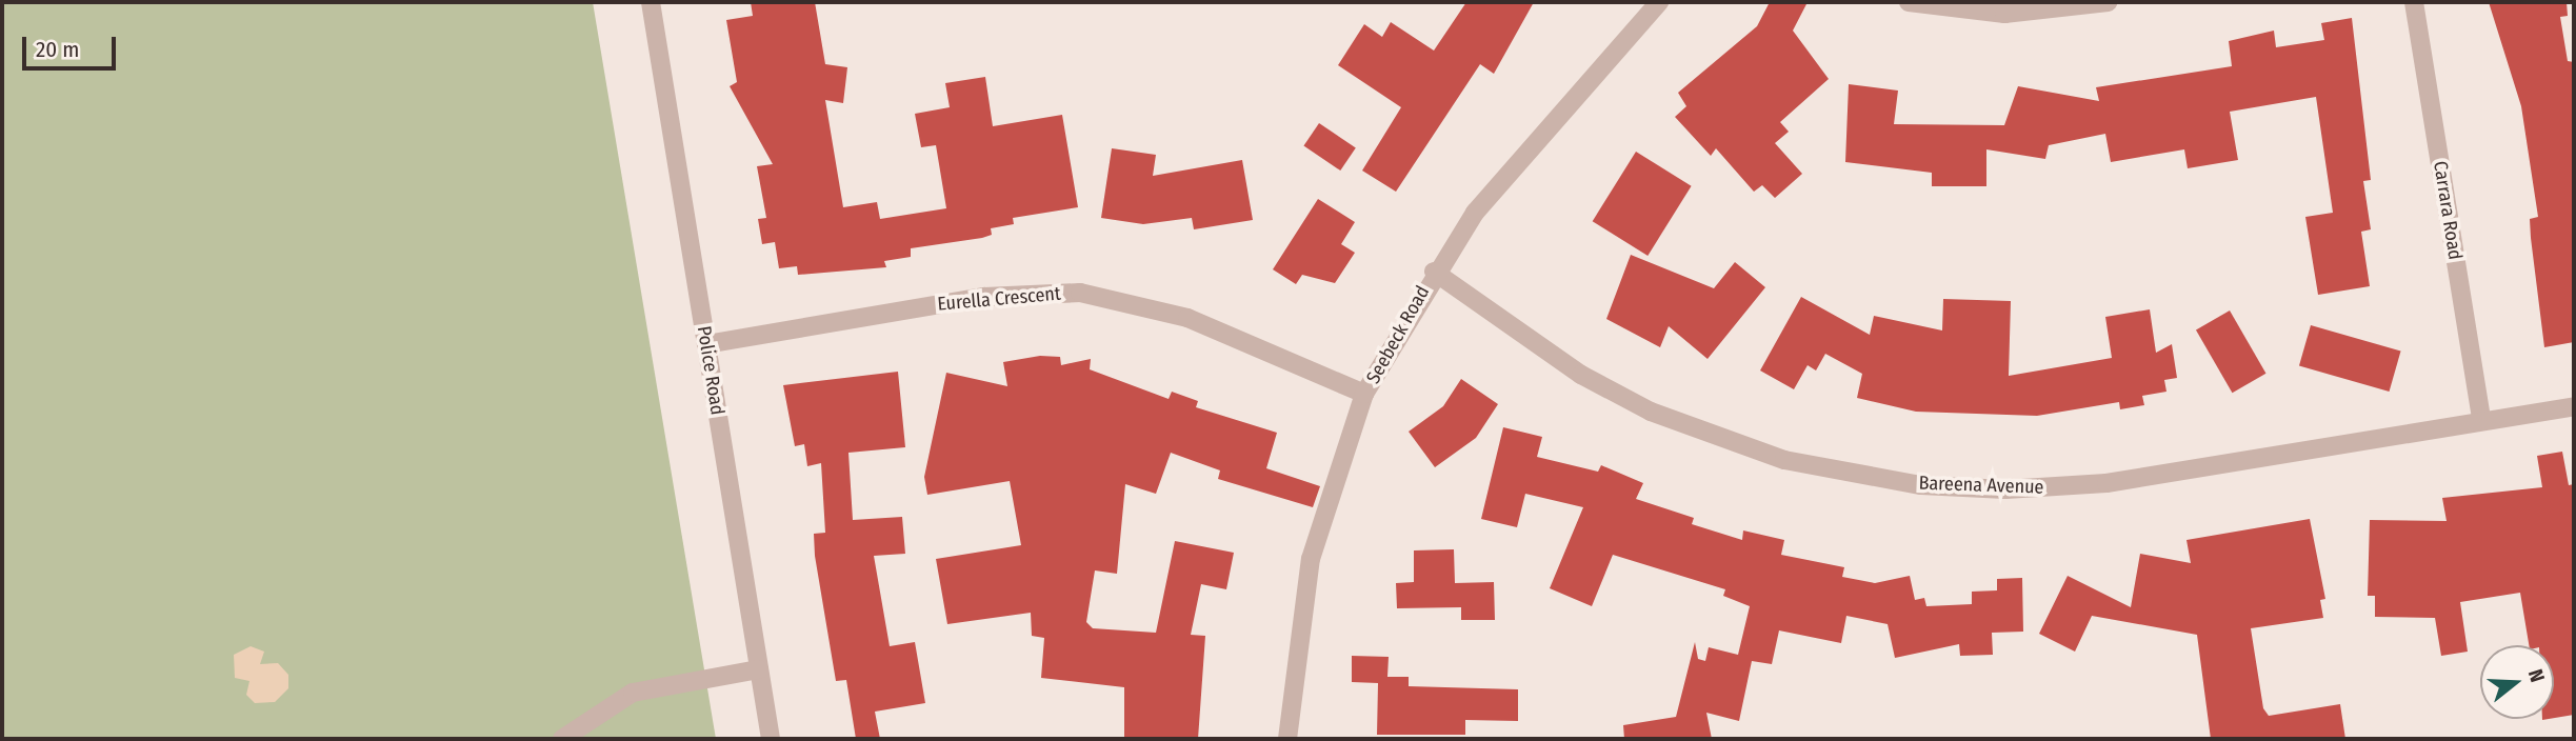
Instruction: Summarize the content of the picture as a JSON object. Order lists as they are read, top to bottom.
{
  "streets": {
    "street": [
      "Carrara Road",
      "Eurella Crescent",
      "Seebeck Road",
      "Police Road",
      "Bareena Avenue"
    ]
  },
  "crossings": [
    ["Carrara Road", "Bareena Avenue"],
    ["Eurella Crescent", "Seebeck Road"],
    ["Eurella Crescent", "Police Road"],
    ["Seebeck Road", "Bareena Avenue"]
  ],
  "scale_bar": "20 m",
  "north": "right"
}
